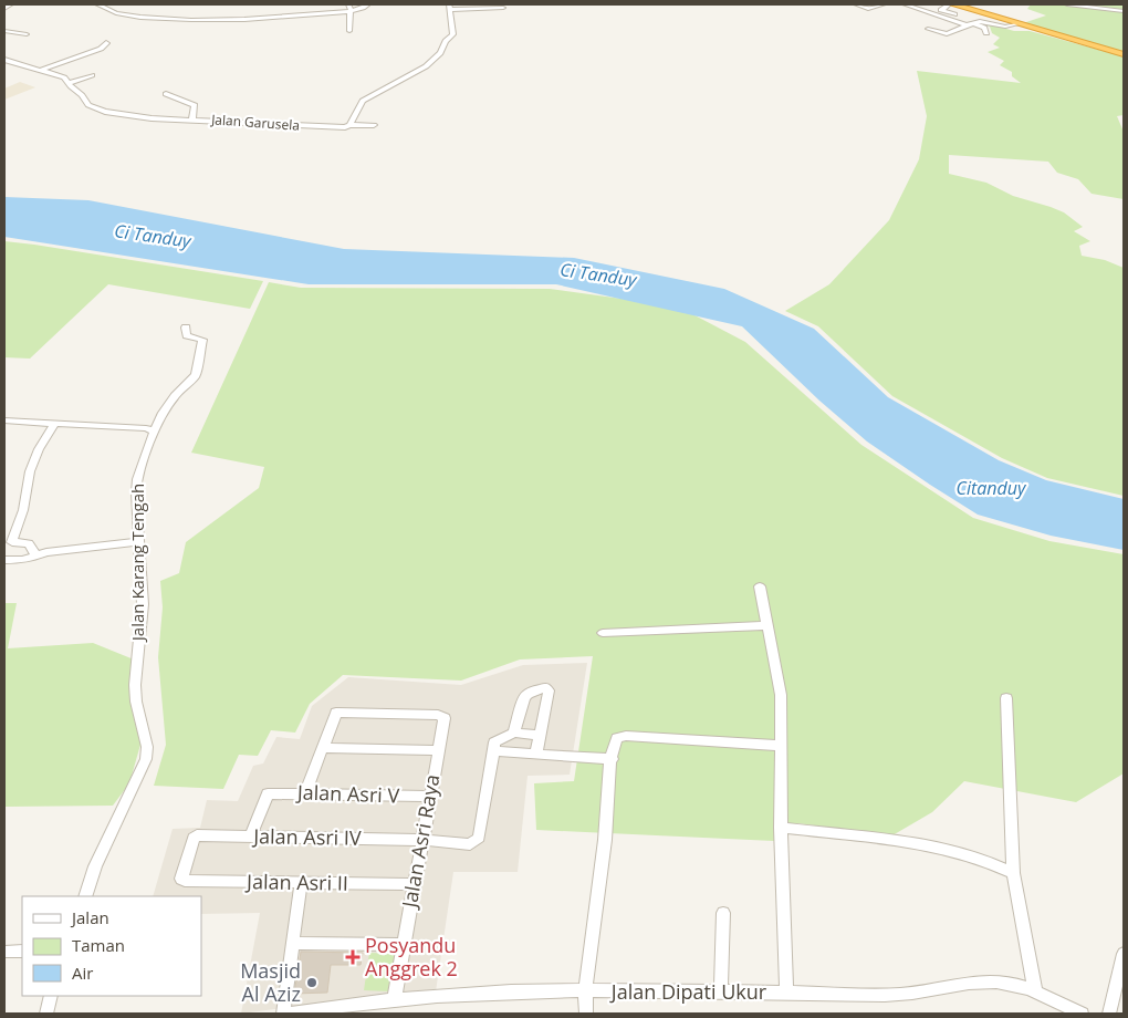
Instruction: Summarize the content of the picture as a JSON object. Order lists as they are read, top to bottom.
{
  "streets": {
    "street": [
      "Jalan Garusela",
      "Jalan Karang Tengah",
      "Jalan Asri V",
      "Jalan Asri IV",
      "Jalan Asri Raya",
      "Jalan Asri II",
      "Jalan Dipati Ukur"
    ]
  },
  "crossings": [
    ["Jalan Asri V", "Jalan Asri Raya"],
    ["Jalan Asri IV", "Jalan Asri Raya"],
    ["Jalan Asri IV", "Jalan Asri II"],
    ["Jalan Asri Raya", "Jalan Asri II"],
    ["Jalan Asri Raya", "Jalan Dipati Ukur"]
  ],
  "water": ["Ci Tanduy", "Citanduy"],
  "places": {
    "health": ["Posyandu Anggrek 2"],
    "other": ["Masjid Al Aziz"]
  },
  "legend": ["Jalan", "Taman", "Air"]
}
